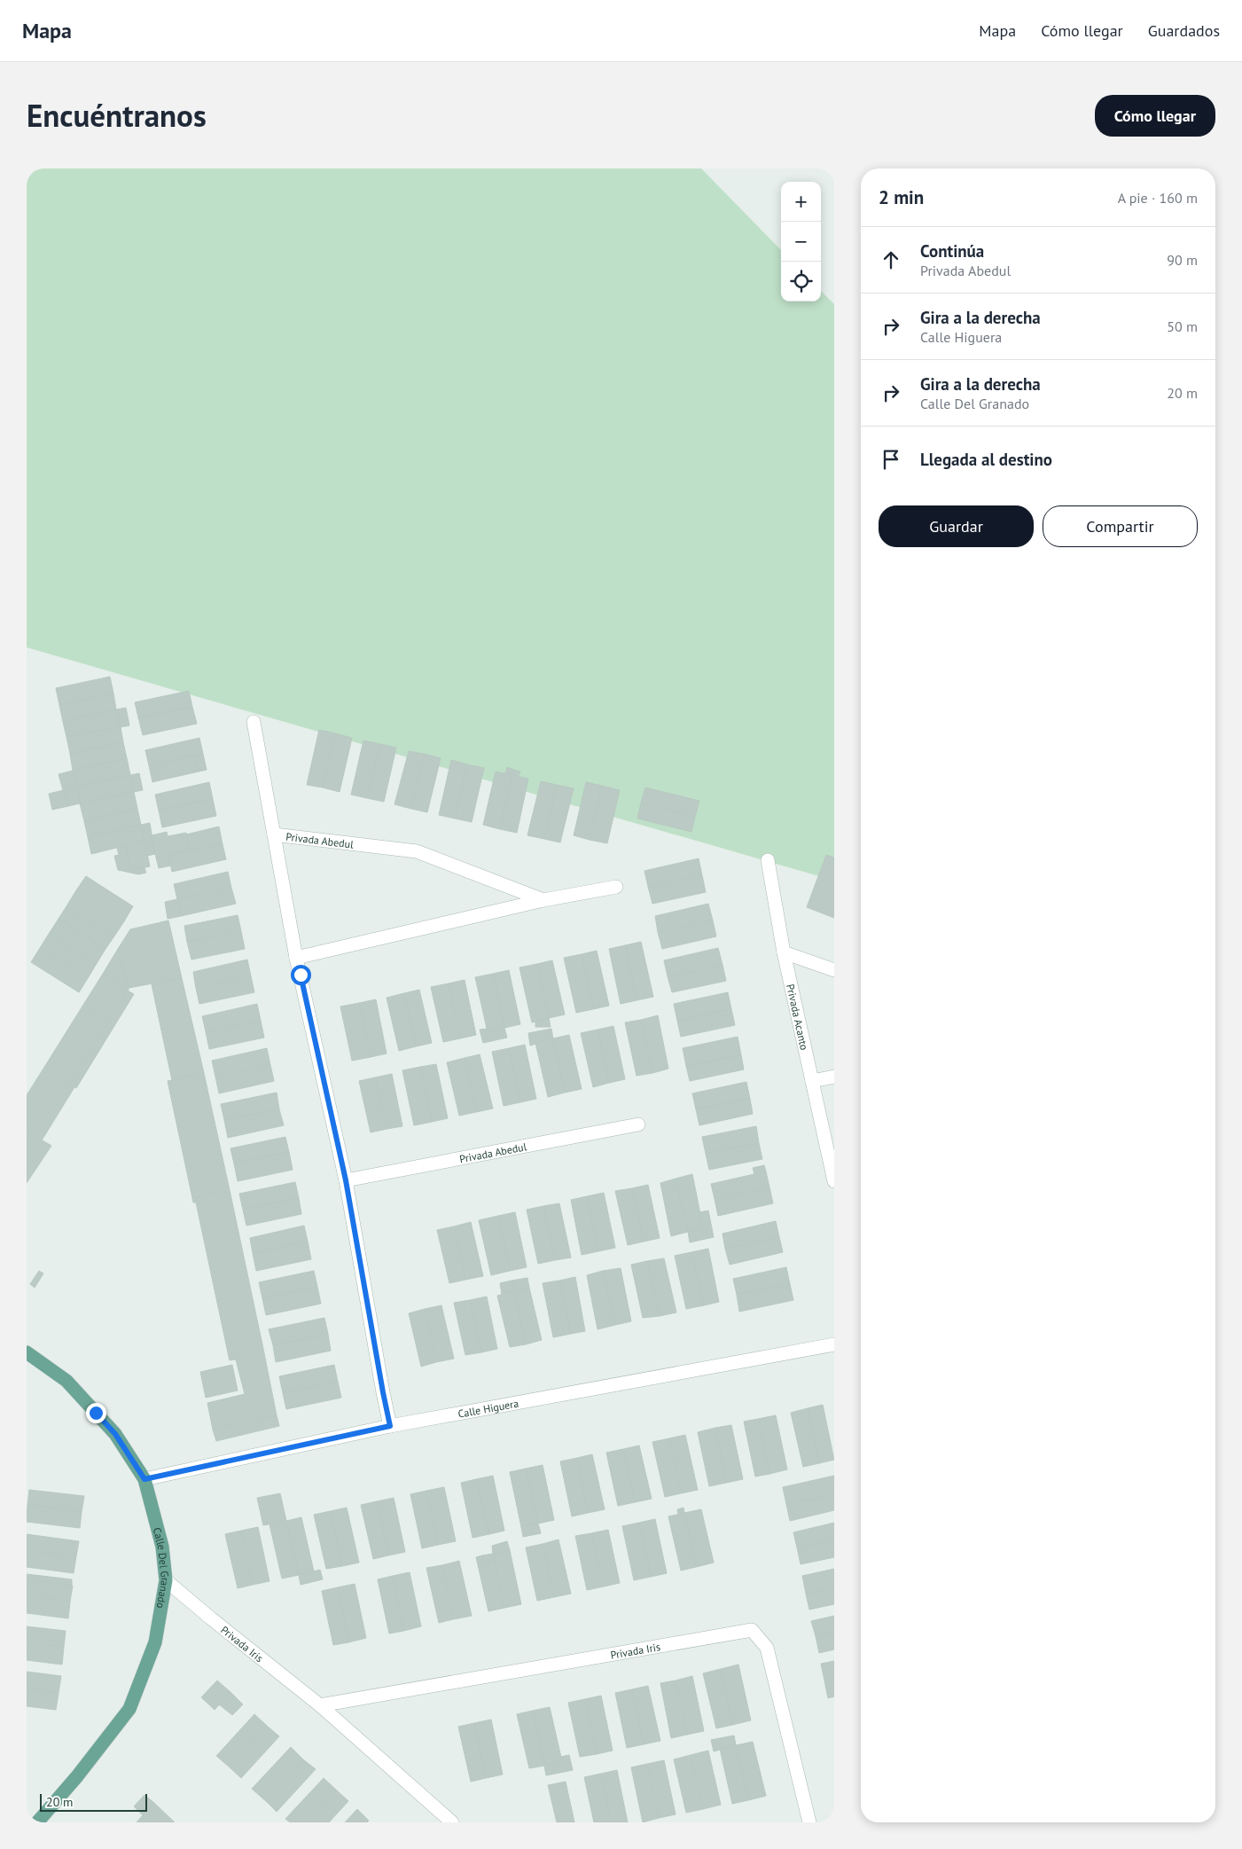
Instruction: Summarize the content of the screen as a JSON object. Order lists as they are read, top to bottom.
{
  "streets": {
    "main road": ["Calle Del Granado"],
    "street": [
      "Privada Abedul",
      "Privada Acanto",
      "Calle Higuera",
      "Privada Iris"
    ]
  },
  "crossings": [
    ["Privada Abedul", "Calle Higuera"],
    ["Calle Higuera", "Calle Del Granado"],
    ["Calle Del Granado", "Privada Iris"]
  ],
  "scale_bar": "20 m",
  "page": {
    "header": "Mapa",
    "nav": ["Mapa", "Cómo llegar", "Guardados"],
    "title": "Encuéntranos",
    "buttons": [
      "Cómo llegar",
      ["Guardar", "Compartir"]
    ],
    "heading": ["2 min", "A pie · 160 m"],
    "map_buttons": ["+", "−"],
    "list": [
      ["Continúa", "Privada Abedul", "90 m"],
      ["Gira a la derecha", "Calle Higuera", "50 m"],
      ["Gira a la derecha", "Calle Del Granado", "20 m"],
      "Llegada al destino"
    ],
    "scale": "20 m"
  }
}
